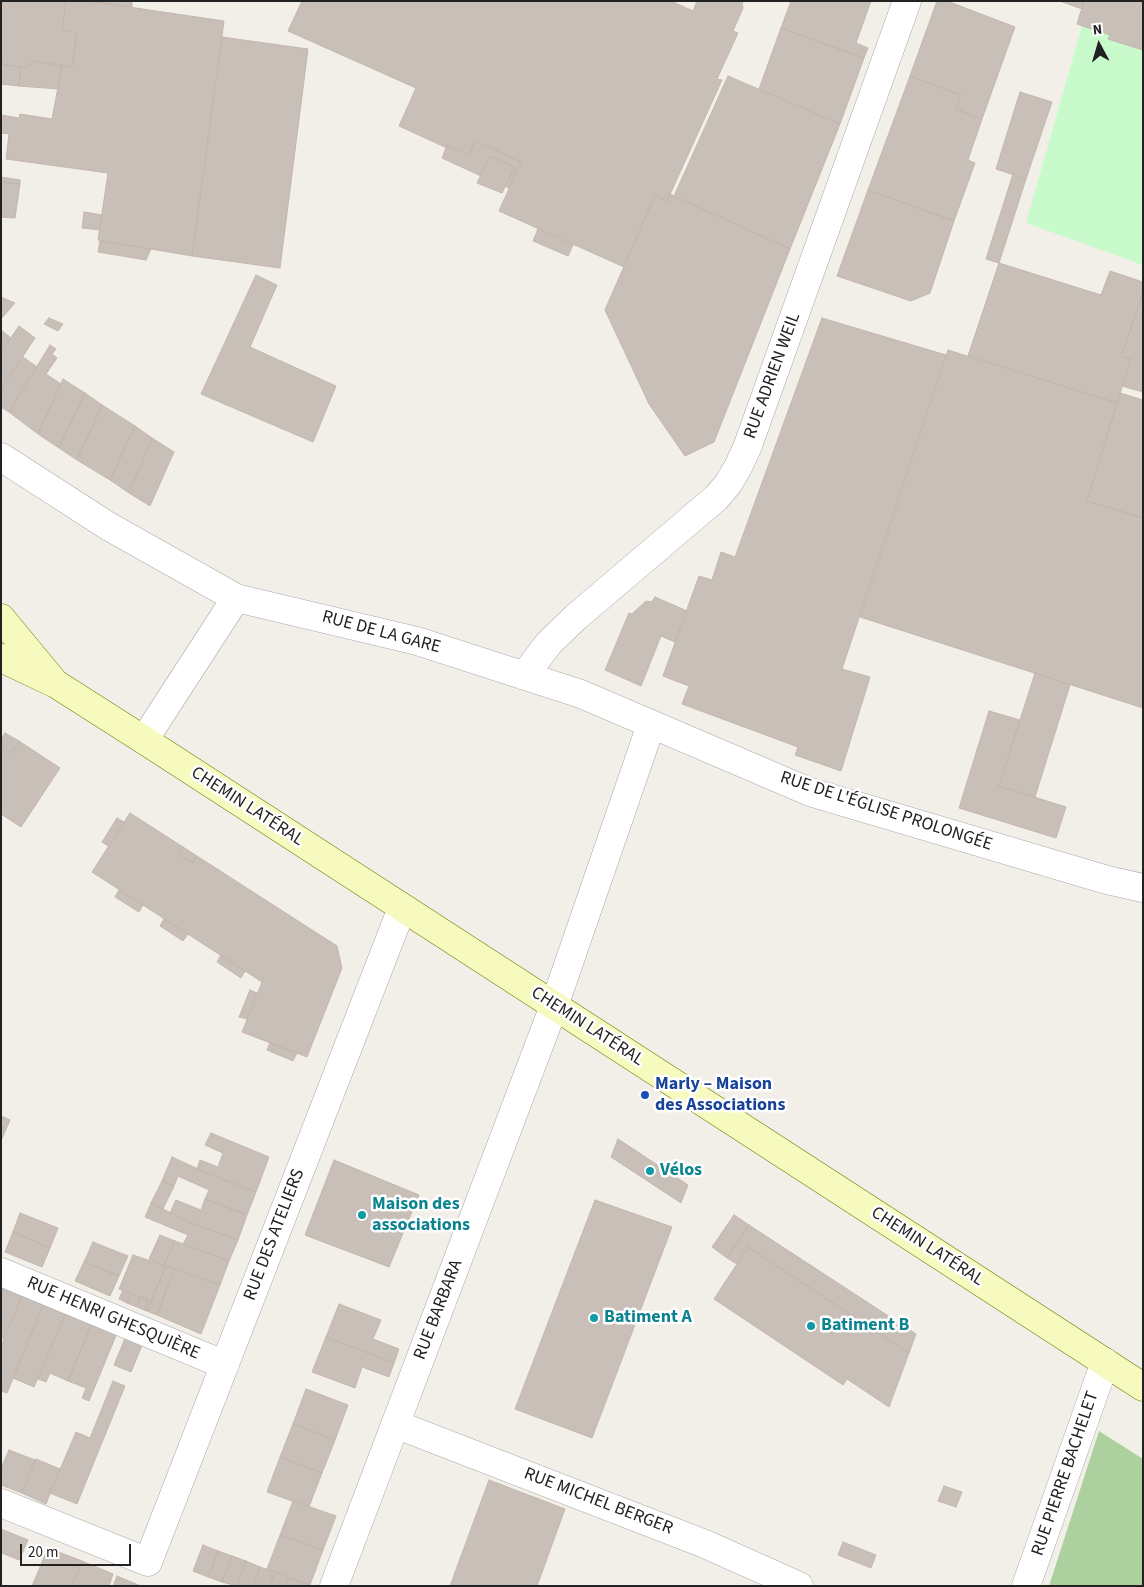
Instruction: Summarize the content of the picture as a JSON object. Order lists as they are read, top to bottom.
{
  "streets": {
    "street": [
      "RUE ADRIEN WEIL",
      "RUE DE LA GARE",
      "CHEMIN LATÉRAL",
      "RUE DE L'ÉGLISE PROLONGÉE",
      "RUE DES ATELIERS",
      "RUE BARBARA",
      "RUE HENRI GHESQUIÈRE",
      "RUE PIERRE BACHELET",
      "RUE MICHEL BERGER"
    ]
  },
  "crossings": [
    ["RUE ADRIEN WEIL", "RUE DE LA GARE"],
    ["RUE ADRIEN WEIL", "RUE DE L'ÉGLISE PROLONGÉE"],
    ["RUE DE LA GARE", "RUE DE L'ÉGLISE PROLONGÉE"],
    ["CHEMIN LATÉRAL", "RUE DES ATELIERS"],
    ["CHEMIN LATÉRAL", "RUE BARBARA"],
    ["CHEMIN LATÉRAL", "RUE PIERRE BACHELET"],
    ["RUE DE L'ÉGLISE PROLONGÉE", "RUE BARBARA"],
    ["RUE DES ATELIERS", "RUE HENRI GHESQUIÈRE"],
    ["RUE BARBARA", "RUE MICHEL BERGER"]
  ],
  "places": [
    "Marly – Maison des Associations",
    "Vélos",
    "Maison des associations",
    "Batiment A",
    "Batiment B"
  ],
  "scale_bar": "20 m",
  "north": "top"
}
